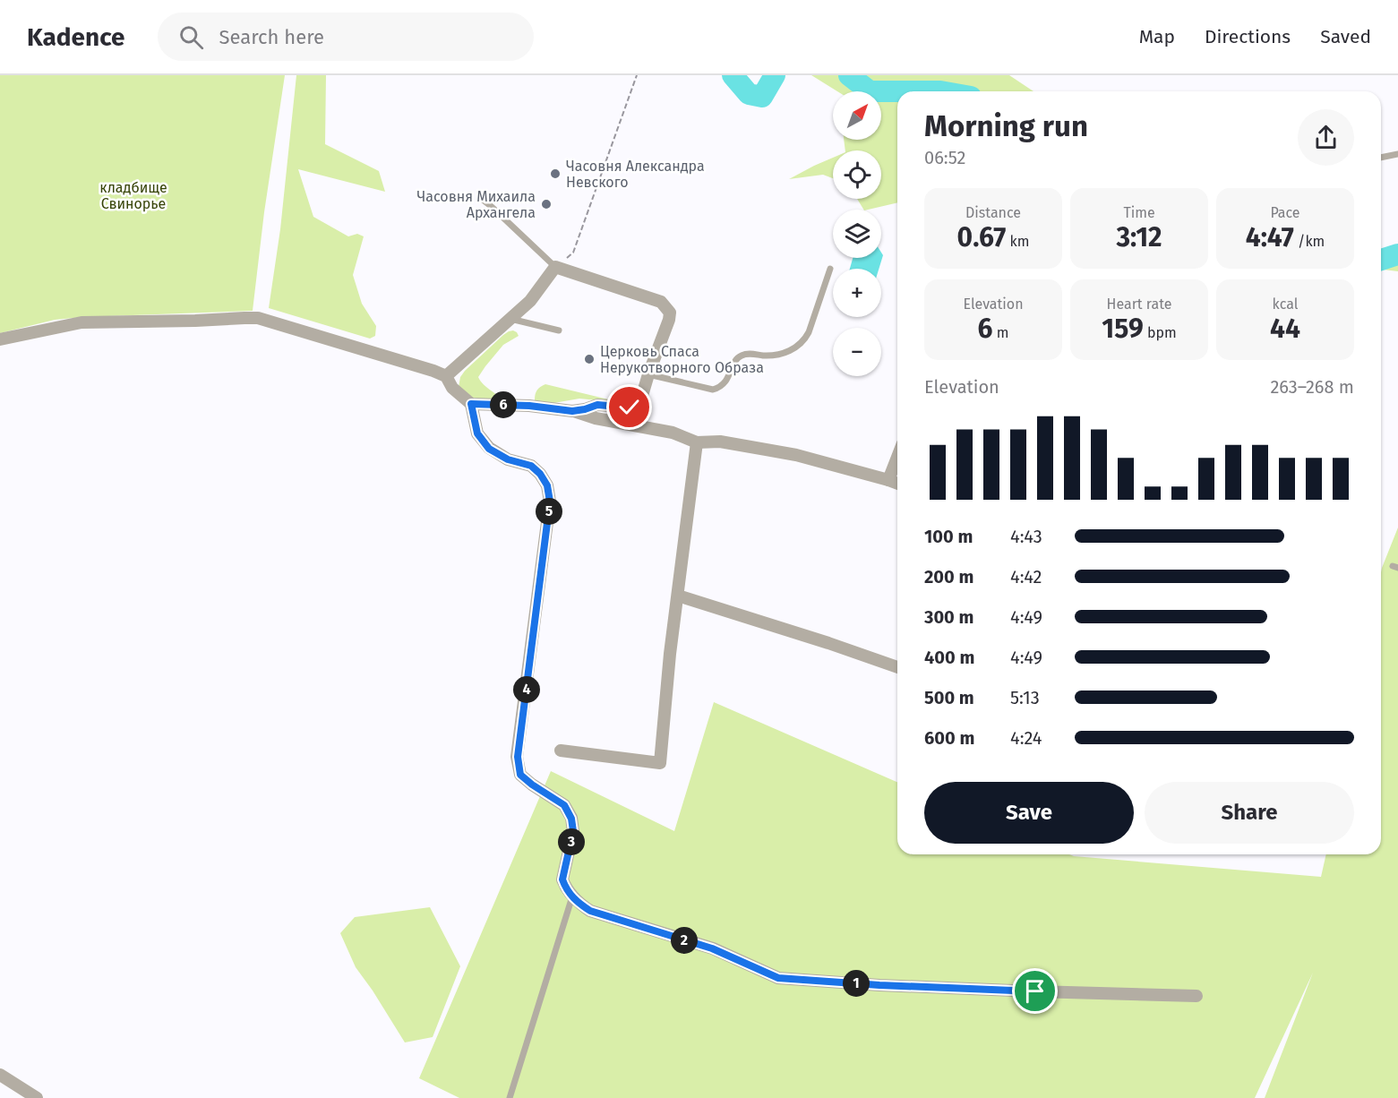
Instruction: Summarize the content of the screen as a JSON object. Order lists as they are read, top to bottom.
{
  "parks": ["кладбище Свинорье"],
  "places": ["Часовня Александра Невского", "Часовня Михаила Архангела", "Церковь Спаса Нерукотворного Образа"],
  "north": "top right",
  "page": {
    "header": "Kadence",
    "search": "Search here",
    "nav": ["Map", "Directions", "Saved"],
    "map_buttons": ["+", "−"],
    "heading": ["Morning run", "06:52"],
    "stats": [
      ["Distance", "0.67 km"],
      ["Time", "3:12"],
      ["Pace", "4:47 /km"],
      ["Elevation", "6 m"],
      ["Heart rate", "159 bpm"],
      ["kcal", "44"]
    ],
    "chart": ["Elevation", "263–268 m"],
    "pins": [
      "6",
      "5",
      "4",
      "3",
      "2",
      "1"
    ],
    "list": [
      {
        "name": "100 m",
        "note": "4:43"
      },
      {
        "name": "200 m",
        "note": "4:42"
      },
      {
        "name": "300 m",
        "note": "4:49"
      },
      {
        "name": "400 m",
        "note": "4:49"
      },
      {
        "name": "500 m",
        "note": "5:13"
      },
      {
        "name": "600 m",
        "note": "4:24"
      }
    ],
    "buttons": ["Save", "Share"]
  }
}
